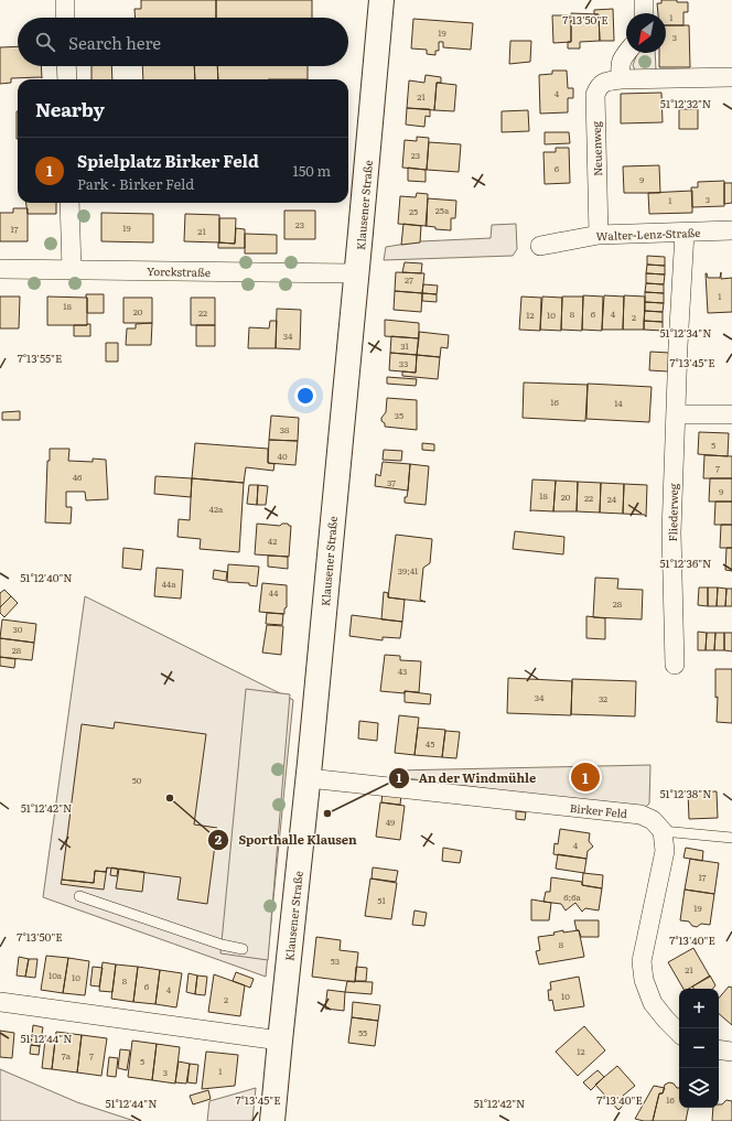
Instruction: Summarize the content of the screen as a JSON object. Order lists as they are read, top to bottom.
{
  "streets": {
    "main road": ["Klausener Straße"],
    "street": [
      "Neuenweg",
      "Walter-Lenz-Straße",
      "Yorckstraße",
      "Fliederweg",
      "Birker Feld"
    ]
  },
  "crossings": [
    ["Neuenweg", "Walter-Lenz-Straße"],
    ["Klausener Straße", "Yorckstraße"],
    ["Klausener Straße", "Birker Feld"],
    ["Walter-Lenz-Straße", "Fliederweg"]
  ],
  "places": ["Sporthalle Klausen", "An der Windmühle"],
  "house_numbers": [
    "1",
    "19",
    "3",
    "4",
    "21",
    "23",
    "6",
    "9",
    "3",
    "1",
    "25a",
    "25",
    "23",
    "19",
    "17",
    "21",
    "27",
    "1",
    "18",
    "20",
    "22",
    "8",
    "6",
    "4",
    "12",
    "10",
    "2",
    "34",
    "31",
    "33",
    "16",
    "14",
    "35",
    "38",
    "5",
    "40",
    "7",
    "46",
    "37",
    "9",
    "18",
    "20",
    "22",
    "24",
    "42a",
    "42",
    "39;41",
    "44a",
    "44",
    "28",
    "30",
    "28",
    "43",
    "34",
    "32",
    "45",
    "50",
    "49",
    "4",
    "17",
    "6;6a",
    "51",
    "19",
    "8",
    "53",
    "21",
    "10a",
    "10",
    "8",
    "6",
    "4",
    "10",
    "2",
    "55",
    "12",
    "7a",
    "7",
    "5",
    "1",
    "3",
    "16"
  ],
  "north": "bottom left",
  "page": {
    "search": "Search here",
    "heading": "Nearby",
    "list": [
      {
        "mark": "1",
        "name": "Spielplatz Birker Feld",
        "note": "Park · Birker Feld",
        "value": "150 m"
      }
    ],
    "pins": "1",
    "map_buttons": ["+", "−"]
  },
  "coordinates": [
    "7°13'50\"E",
    "51°12'32\"N",
    "51°12'34\"N",
    "7°13'55\"E",
    "7°13'45\"E",
    "51°12'36\"N",
    "51°12'40\"N",
    "51°12'38\"N",
    "51°12'42\"N",
    "7°13'40\"E",
    "51°12'44\"N"
  ]
}
